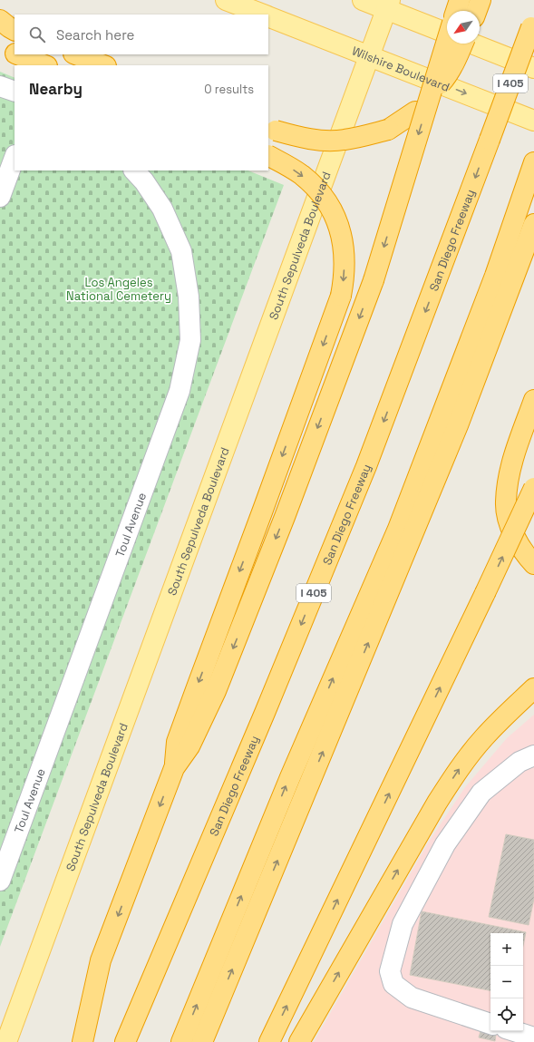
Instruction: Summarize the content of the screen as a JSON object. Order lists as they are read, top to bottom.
{
  "streets": {
    "highway": ["I 405", "San Diego Freeway"],
    "main road": ["Wilshire Boulevard", "South Sepulveda Boulevard"],
    "street": ["Toul Avenue"]
  },
  "crossings": [
    ["Wilshire Boulevard", "South Sepulveda Boulevard"]
  ],
  "parks": ["Los Angeles National Cemetery"],
  "north": "bottom left",
  "page": {
    "search": "Search here",
    "heading": ["Nearby", "0 results"],
    "map_buttons": ["+", "−"]
  }
}
